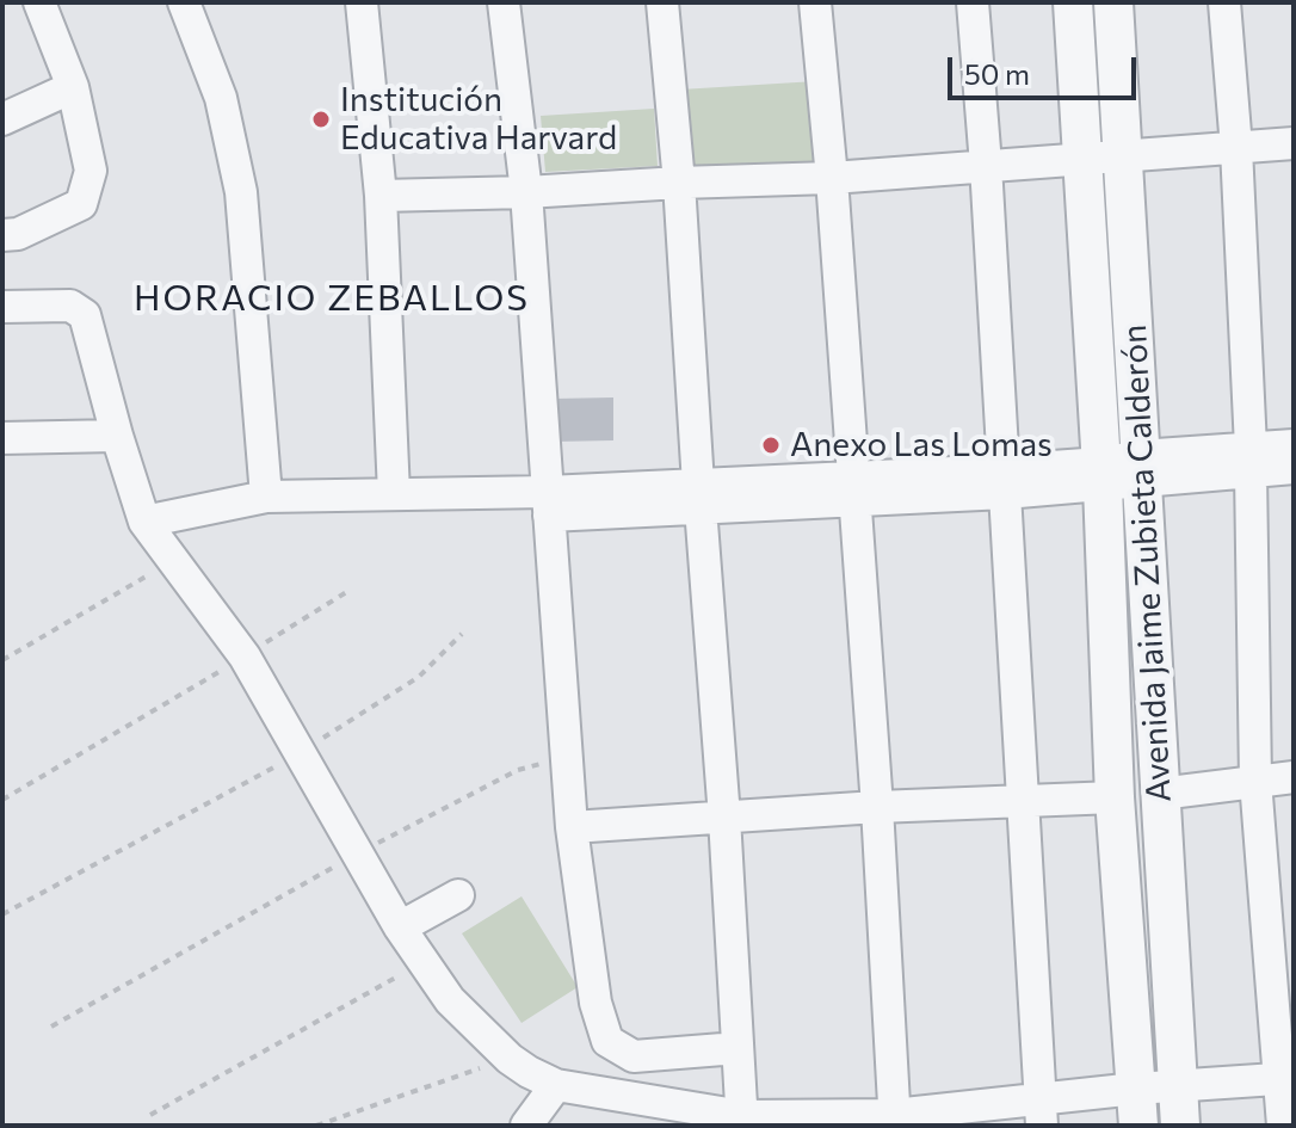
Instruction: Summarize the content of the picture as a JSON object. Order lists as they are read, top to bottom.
{
  "streets": {
    "street": ["Avenida Jaime Zubieta Calderón"]
  },
  "districts": ["HORACIO ZEBALLOS"],
  "places": ["Institución Educativa Harvard", "Anexo Las Lomas"],
  "scale_bar": "50 m"
}
